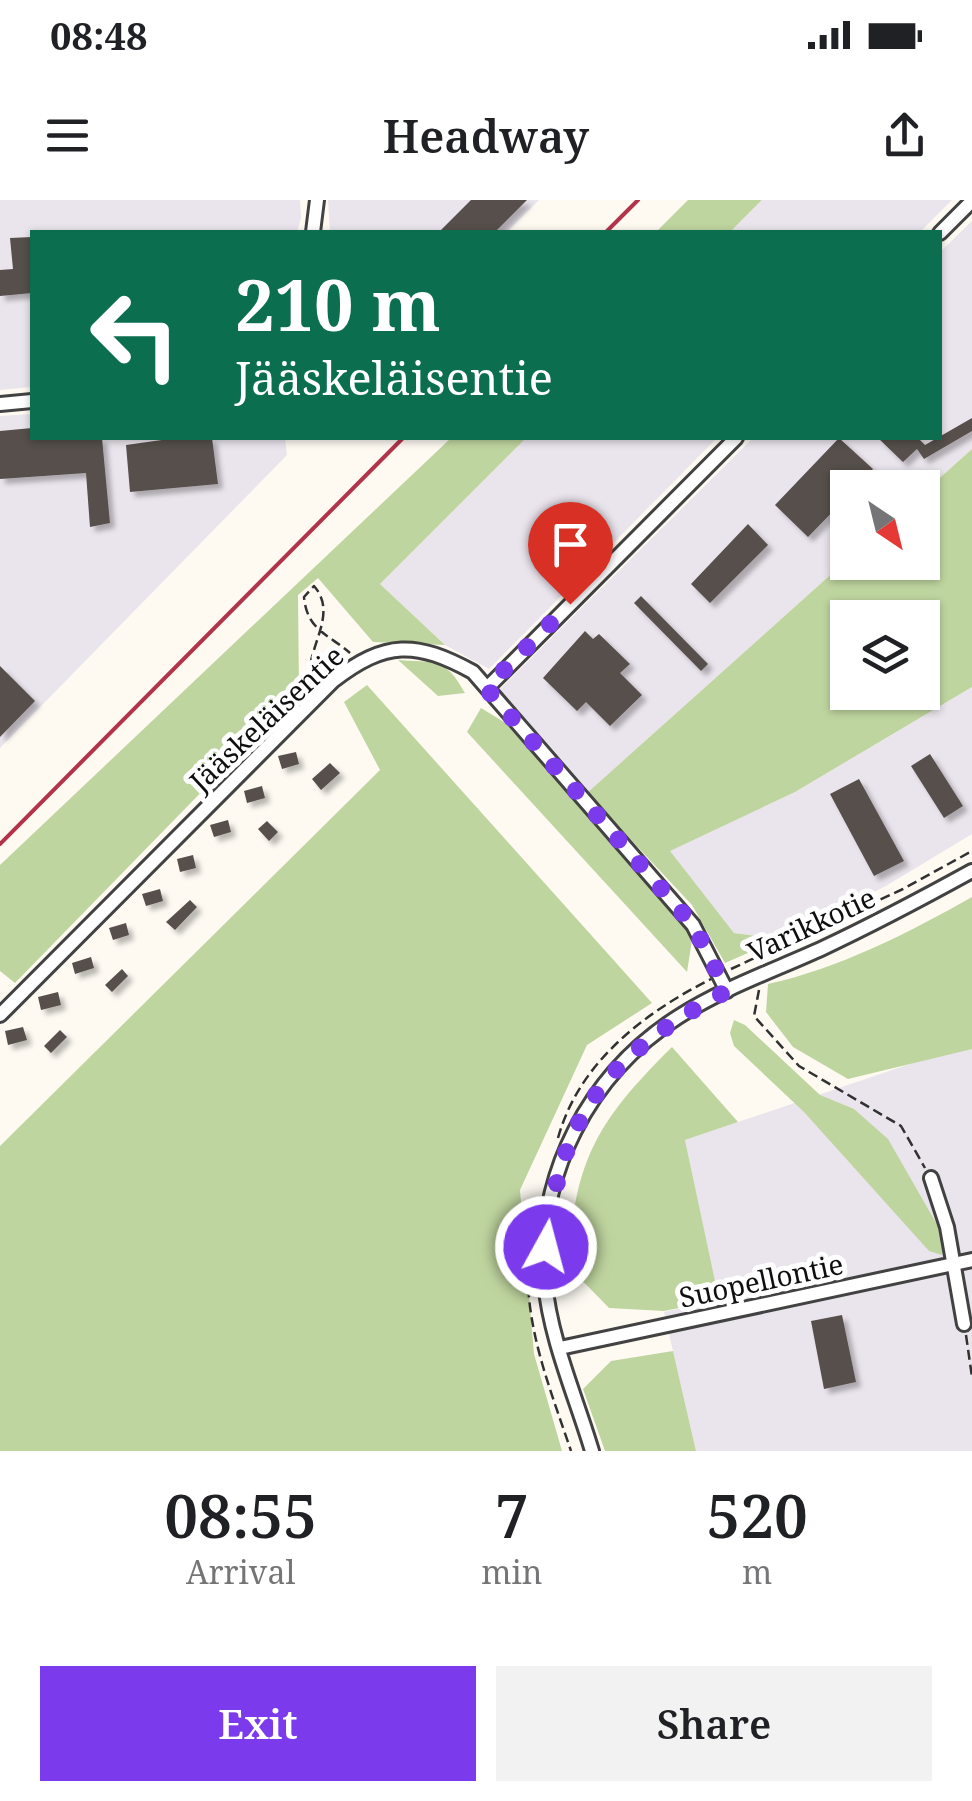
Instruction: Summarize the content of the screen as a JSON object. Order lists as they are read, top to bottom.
{
  "streets": {
    "street": ["Jääskeläisentie", "Varikkotie", "Suopellontie"]
  },
  "crossings": [
    ["Jääskeläisentie", "Varikkotie"],
    ["Varikkotie", "Suopellontie"]
  ],
  "north": "bottom right",
  "page": {
    "status": "08:48",
    "header": "Headway",
    "turn": ["210 m", "Jääskeläisentie"],
    "eta": [
      "08:55",
      "Arrival",
      "7",
      "min",
      "520",
      "m"
    ],
    "buttons": ["Exit", "Share"]
  }
}
